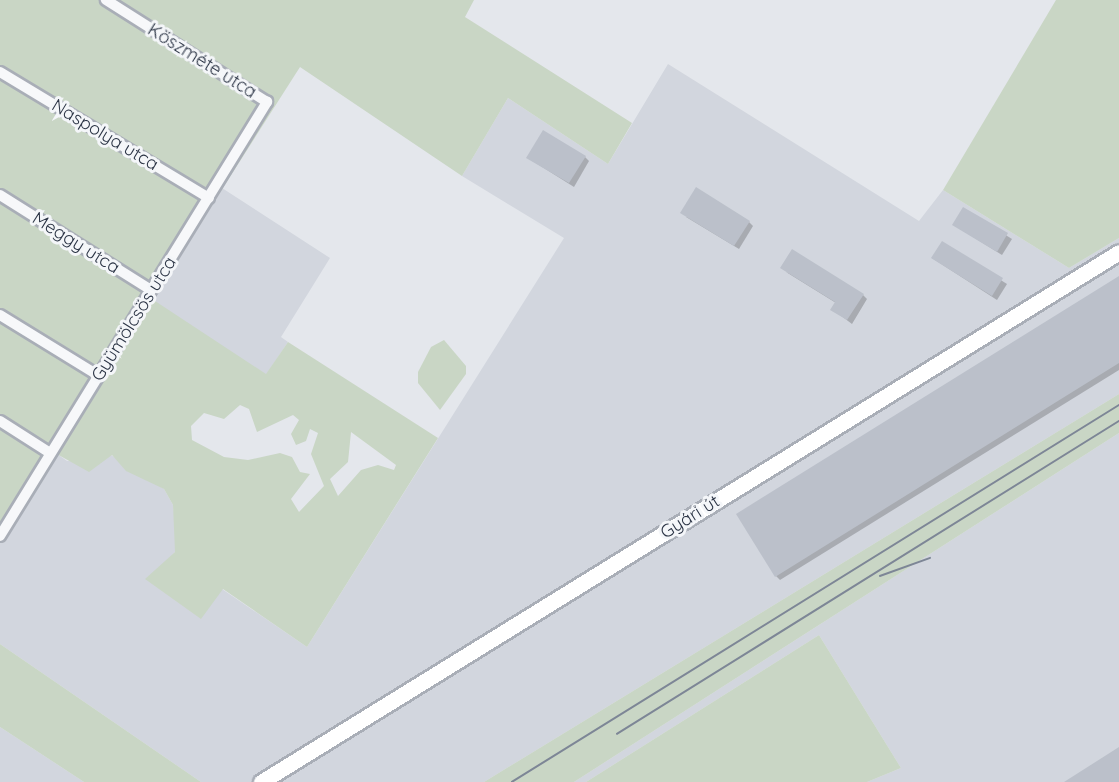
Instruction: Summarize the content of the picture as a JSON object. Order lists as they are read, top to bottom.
{
  "streets": {
    "street": [
      "Köszméte utca",
      "Naspolya utca",
      "Meggy utca",
      "Gyümölcsös utca",
      "Gyári út"
    ]
  },
  "crossings": [
    ["Köszméte utca", "Gyümölcsös utca"],
    ["Naspolya utca", "Gyümölcsös utca"],
    ["Meggy utca", "Gyümölcsös utca"]
  ]
}
